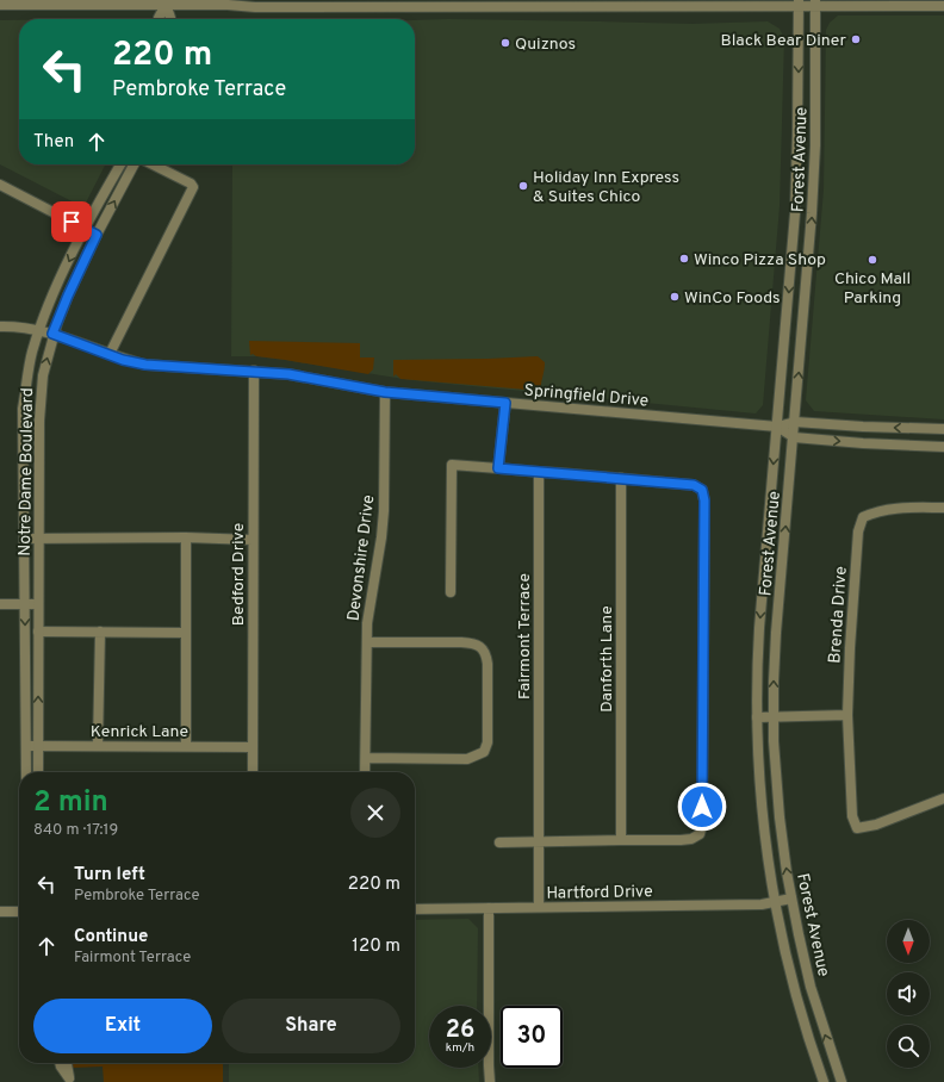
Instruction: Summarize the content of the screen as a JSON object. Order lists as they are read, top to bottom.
{
  "streets": {
    "street": [
      "Forest Avenue",
      "Springfield Drive",
      "Notre Dame Boulevard",
      "Devonshire Drive",
      "Bedford Drive",
      "Brenda Drive",
      "Fairmont Terrace",
      "Danforth Lane",
      "Kenrick Lane",
      "Hartford Drive"
    ]
  },
  "crossings": [
    ["Forest Avenue", "Springfield Drive"],
    ["Forest Avenue", "Hartford Drive"],
    ["Springfield Drive", "Notre Dame Boulevard"],
    ["Springfield Drive", "Devonshire Drive"],
    ["Springfield Drive", "Bedford Drive"],
    ["Notre Dame Boulevard", "Kenrick Lane"],
    ["Bedford Drive", "Kenrick Lane"],
    ["Fairmont Terrace", "Hartford Drive"]
  ],
  "places": [
    "Black Bear Diner",
    "Quiznos",
    "Holiday Inn Express & Suites Chico",
    "Winco Pizza Shop",
    "Chico Mall Parking",
    "WinCo Foods"
  ],
  "north": "bottom",
  "page": {
    "turn": ["220 m", "Pembroke Terrace"],
    "then": "Then",
    "heading": ["2 min", "840 m · 17:19"],
    "list": [
      {
        "name": "Turn left",
        "note": "Pembroke Terrace",
        "value": "220 m"
      },
      {
        "name": "Continue",
        "note": "Fairmont Terrace",
        "value": "120 m"
      }
    ],
    "buttons": ["Exit", "Share"],
    "speed": "26 km/h",
    "limit": "30"
  }
}
